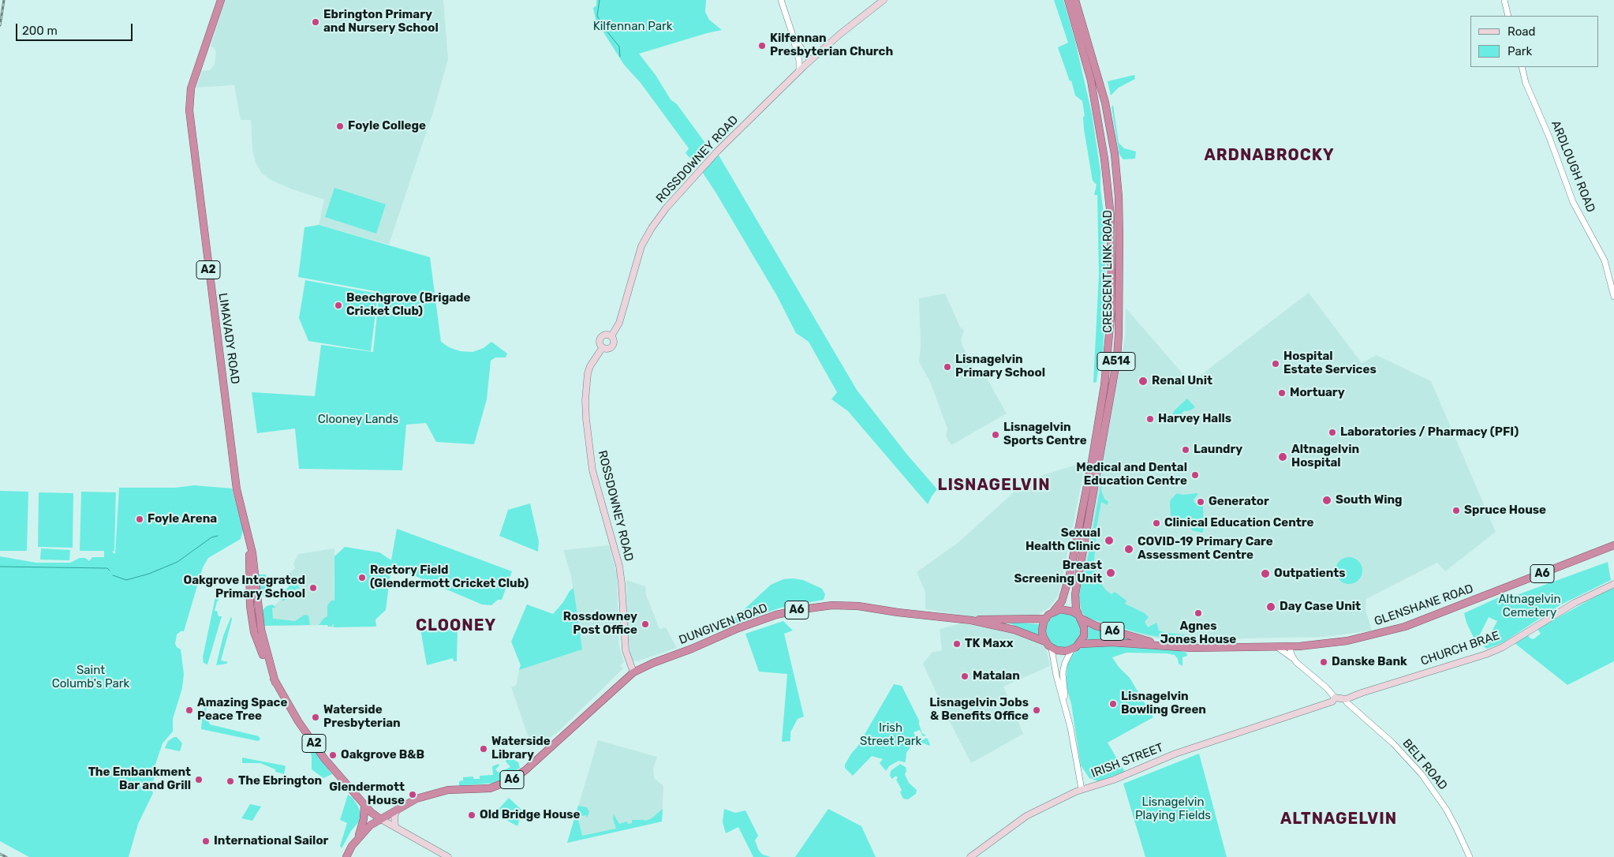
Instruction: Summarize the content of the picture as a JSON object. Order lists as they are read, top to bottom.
{
  "streets": {
    "highway": [
      "A2",
      "CRESCENT LINK ROAD",
      "LIMAVADY ROAD",
      "A514",
      "A6",
      "GLENSHANE ROAD",
      "DUNGIVEN ROAD"
    ],
    "main road": ["ROSSDOWNEY ROAD", "CHURCH BRAE", "IRISH STREET"],
    "street": ["ARDLOUGH ROAD", "BELT ROAD"]
  },
  "crossings": [
    ["ROSSDOWNEY ROAD", "DUNGIVEN ROAD"],
    ["A2", "LIMAVADY ROAD"],
    ["A2", "A6"],
    ["CRESCENT LINK ROAD", "A514"],
    ["CRESCENT LINK ROAD", "GLENSHANE ROAD"],
    ["CRESCENT LINK ROAD", "DUNGIVEN ROAD"],
    ["A514", "GLENSHANE ROAD"],
    ["A514", "DUNGIVEN ROAD"],
    ["A6", "DUNGIVEN ROAD"],
    ["GLENSHANE ROAD", "DUNGIVEN ROAD"],
    ["CHURCH BRAE", "IRISH STREET"],
    ["CHURCH BRAE", "BELT ROAD"]
  ],
  "districts": [
    "ARDNABROCKY",
    "LISNAGELVIN",
    "CLOONEY",
    "ALTNAGELVIN"
  ],
  "parks": [
    "Kilfennan Park",
    "Clooney Lands",
    "Altnagelvin Cemetery",
    "Saint Columb's Park",
    "Irish Street Park",
    "Lisnagelvin Playing Fields"
  ],
  "places": [
    "Ebrington Primary and Nursery School",
    "Kilfennan Presbyterian Church",
    "Foyle College",
    "Beechgrove (Brigade Cricket Club)",
    "Hospital Estate Services",
    "Lisnagelvin Primary School",
    "Renal Unit",
    "Mortuary",
    "Harvey Halls",
    "Laboratories / Pharmacy (PFI)",
    "Lisnagelvin Sports Centre",
    "Laundry",
    "Altnagelvin Hospital",
    "Medical and Dental Education Centre",
    "South Wing",
    "Generator",
    "Spruce House",
    "Foyle Arena",
    "Clinical Education Centre",
    "Sexual Health Clinic",
    "COVID-19 Primary Care Assessment Centre",
    "Breast Screening Unit",
    "Outpatients",
    "Rectory Field (Glendermott Cricket Club)",
    "Oakgrove Integrated Primary School",
    "Day Case Unit",
    "Agnes Jones House",
    "Rossdowney Post Office",
    "TK Maxx",
    "Danske Bank",
    "Matalan",
    "Lisnagelvin Bowling Green",
    "Amazing Space Peace Tree",
    "Lisnagelvin Jobs & Benefits Office",
    "Waterside Presbyterian",
    "Waterside Library",
    "Oakgrove B&B",
    "The Embankment Bar and Grill",
    "The Ebrington",
    "Glendermott House",
    "Old Bridge House",
    "International Sailor"
  ],
  "legend": ["Road", "Park"],
  "scale_bar": "200 m"
}
